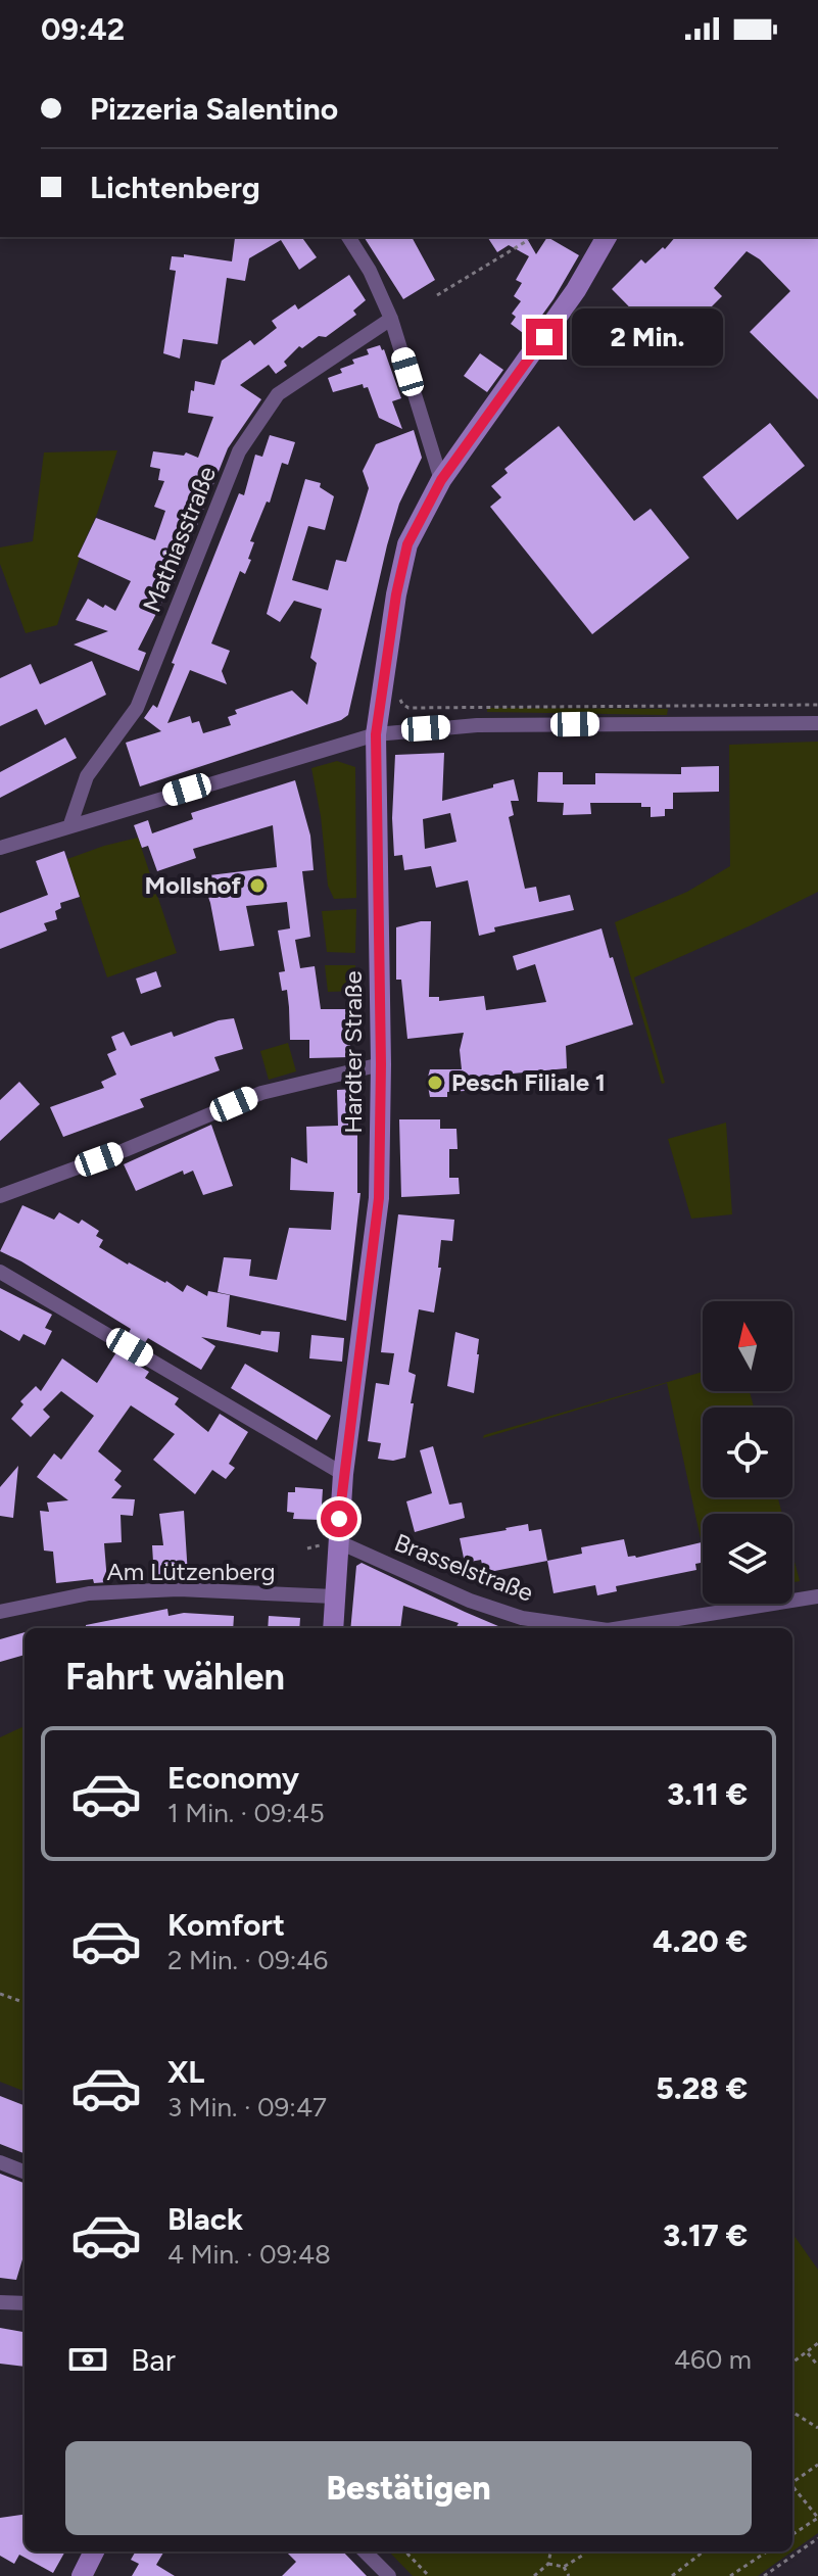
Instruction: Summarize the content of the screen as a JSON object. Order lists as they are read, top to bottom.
{
  "streets": {
    "main road": ["Hardter Straße"],
    "street": ["Mathiasstraße", "Brasselstraße", "Am Lützenberg"]
  },
  "crossings": [
    ["Hardter Straße", "Brasselstraße"],
    ["Hardter Straße", "Am Lützenberg"]
  ],
  "places": ["Mollshof", "Pesch Filiale 1"],
  "north": "top",
  "page": {
    "status": "09:42",
    "banner": ["Pizzeria Salentino", "Lichtenberg"],
    "bubble": "2 Min.",
    "heading": "Fahrt wählen",
    "list": [
      {
        "name": "Economy",
        "note": "1 Min. · 09:45",
        "value": "3.11 €"
      },
      {
        "name": "Komfort",
        "note": "2 Min. · 09:46",
        "value": "4.20 €"
      },
      {
        "name": "XL",
        "note": "3 Min. · 09:47",
        "value": "5.28 €"
      },
      {
        "name": "Black",
        "note": "4 Min. · 09:48",
        "value": "3.17 €"
      }
    ],
    "pay": ["Bar", "460 m"],
    "buttons": "Bestätigen"
  }
}
